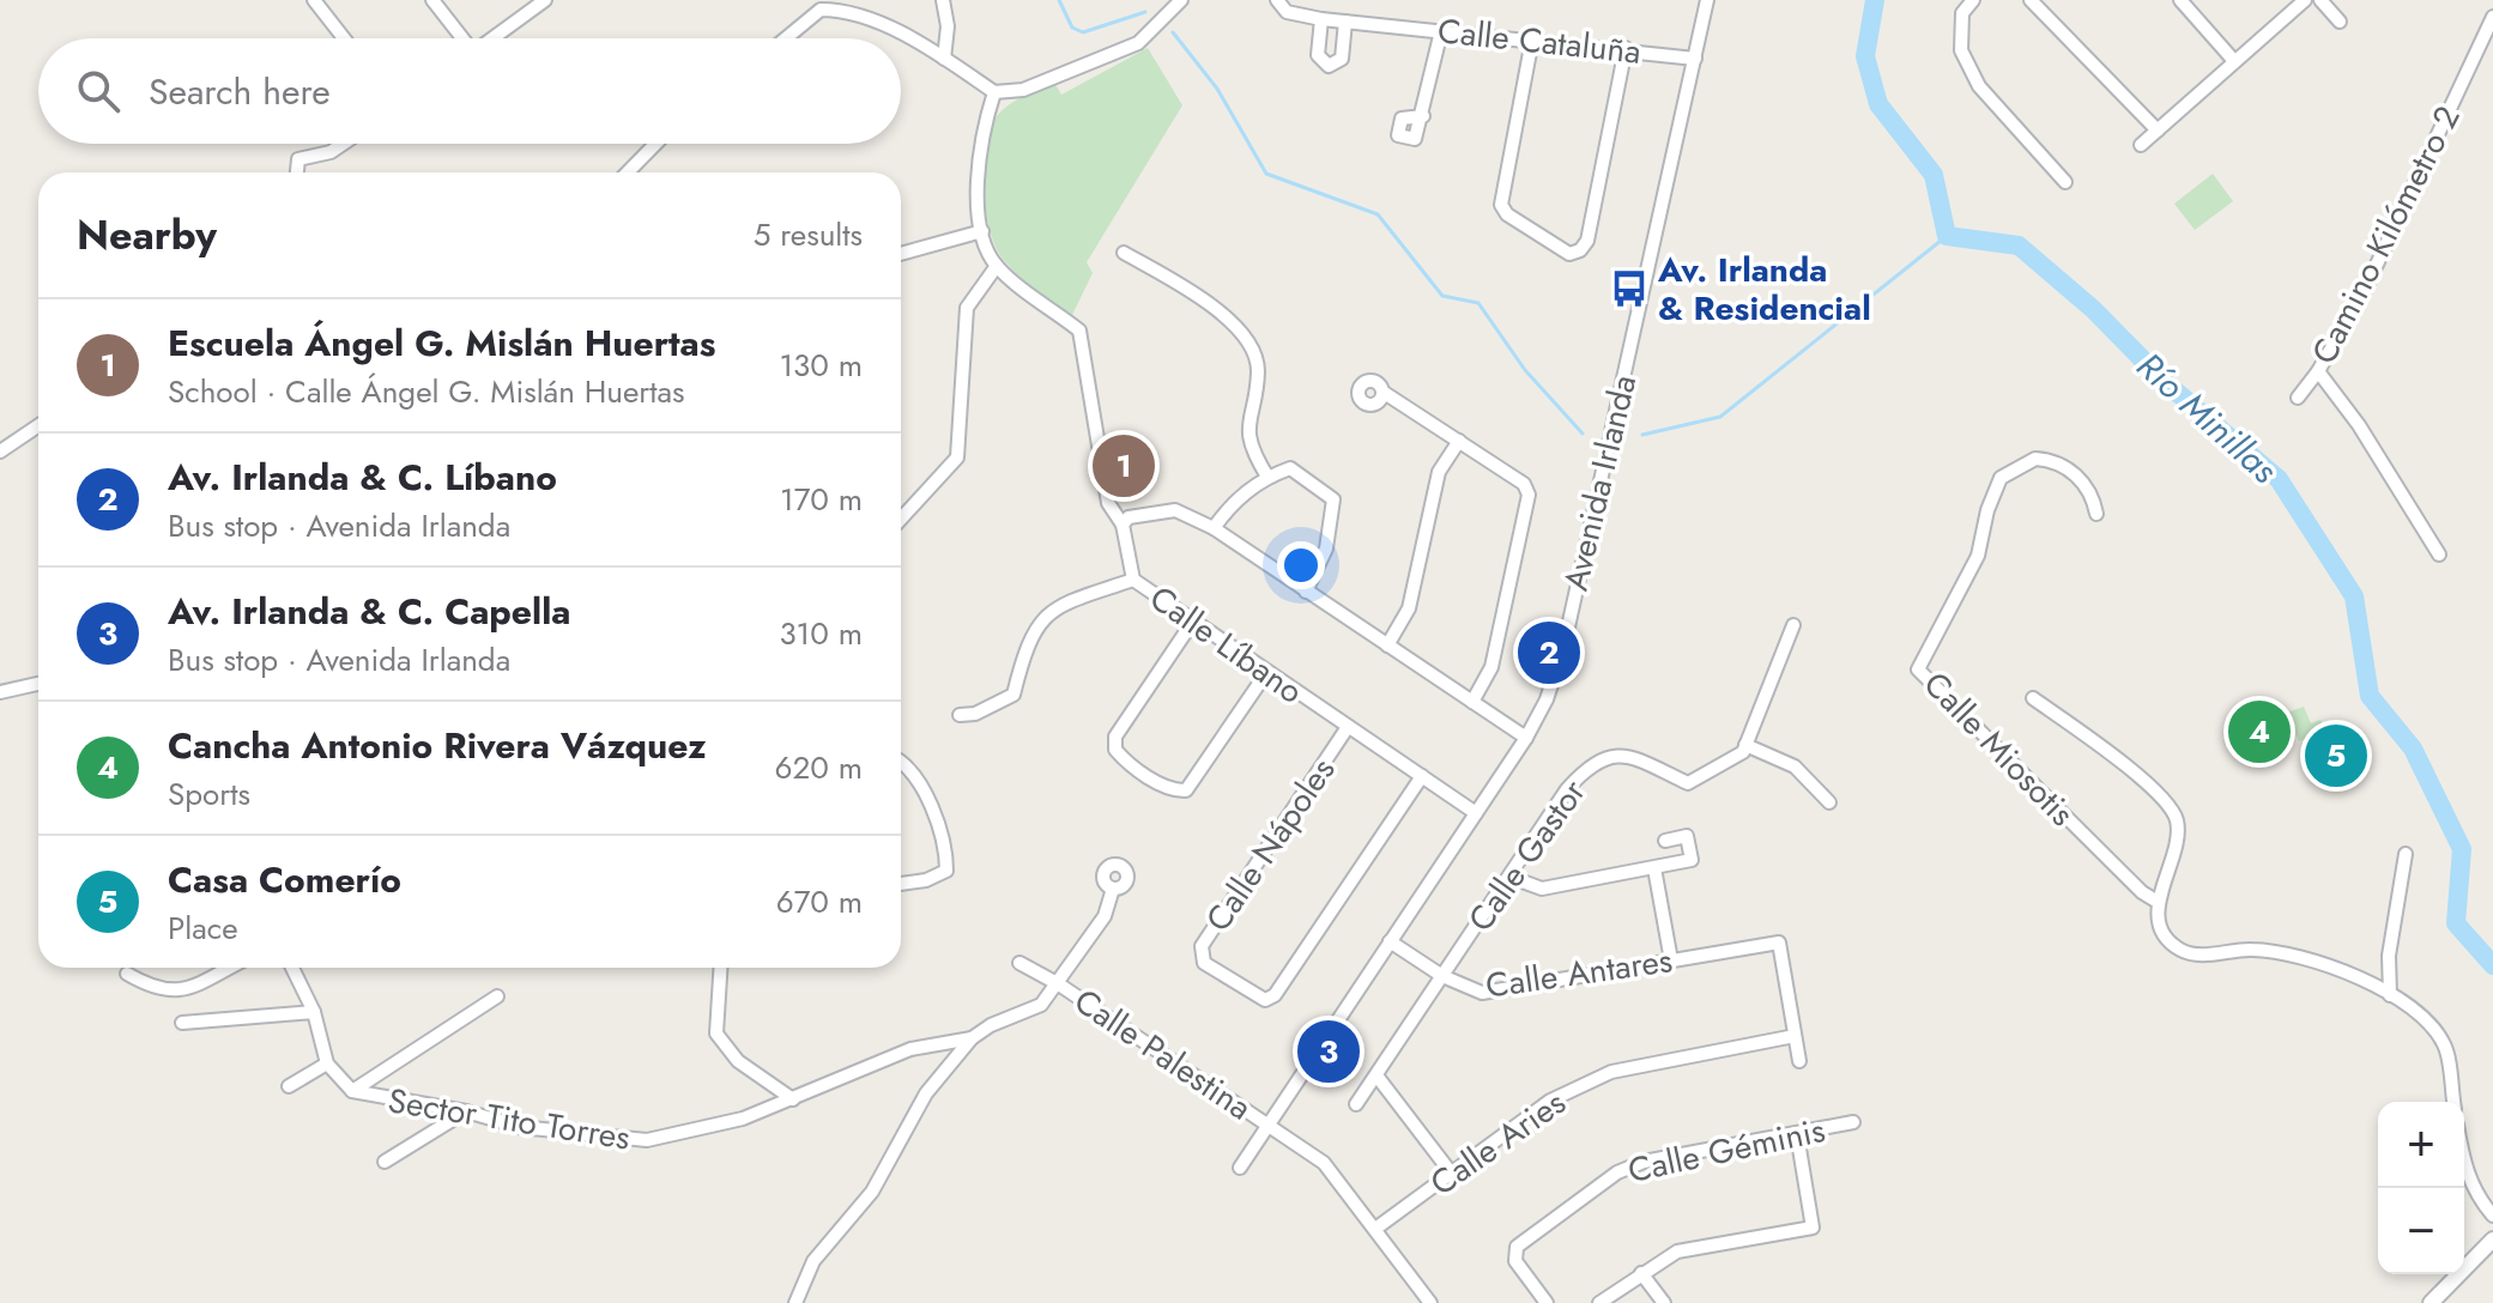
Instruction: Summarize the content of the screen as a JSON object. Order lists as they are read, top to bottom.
{
  "streets": {
    "street": [
      "Calle Cataluña",
      "Camino Kilómetro 2",
      "Avenida Irlanda",
      "Calle Líbano",
      "Calle Miosotis",
      "Calle Nápoles",
      "Calle Gastor",
      "Calle Antares",
      "Calle Palestina",
      "Sector Tito Torres",
      "Calle Aries",
      "Calle Géminis"
    ]
  },
  "crossings": [
    ["Calle Cataluña", "Avenida Irlanda"],
    ["Avenida Irlanda", "Calle Líbano"],
    ["Avenida Irlanda", "Calle Antares"],
    ["Avenida Irlanda", "Calle Palestina"],
    ["Calle Líbano", "Calle Nápoles"],
    ["Calle Gastor", "Calle Antares"],
    ["Calle Antares", "Calle Aries"],
    ["Calle Palestina", "Calle Aries"]
  ],
  "water": ["Río Minillas"],
  "places": {
    "bus stop": ["Av. Irlanda & Residencial"]
  },
  "page": {
    "search": "Search here",
    "heading": ["Nearby", "5 results"],
    "list": [
      {
        "mark": "1",
        "name": "Escuela Ángel G. Mislán Huertas",
        "note": "School · Calle Ángel G. Mislán Huertas",
        "value": "130 m"
      },
      {
        "mark": "2",
        "name": "Av. Irlanda & C. Líbano",
        "note": "Bus stop · Avenida Irlanda",
        "value": "170 m"
      },
      {
        "mark": "3",
        "name": "Av. Irlanda & C. Capella",
        "note": "Bus stop · Avenida Irlanda",
        "value": "310 m"
      },
      {
        "mark": "4",
        "name": "Cancha Antonio Rivera Vázquez",
        "note": "Sports",
        "value": "620 m"
      },
      {
        "mark": "5",
        "name": "Casa Comerío",
        "note": "Place",
        "value": "670 m"
      }
    ],
    "pins": [
      "1",
      "2",
      "4",
      "5",
      "3"
    ],
    "map_buttons": ["+", "−"]
  }
}
